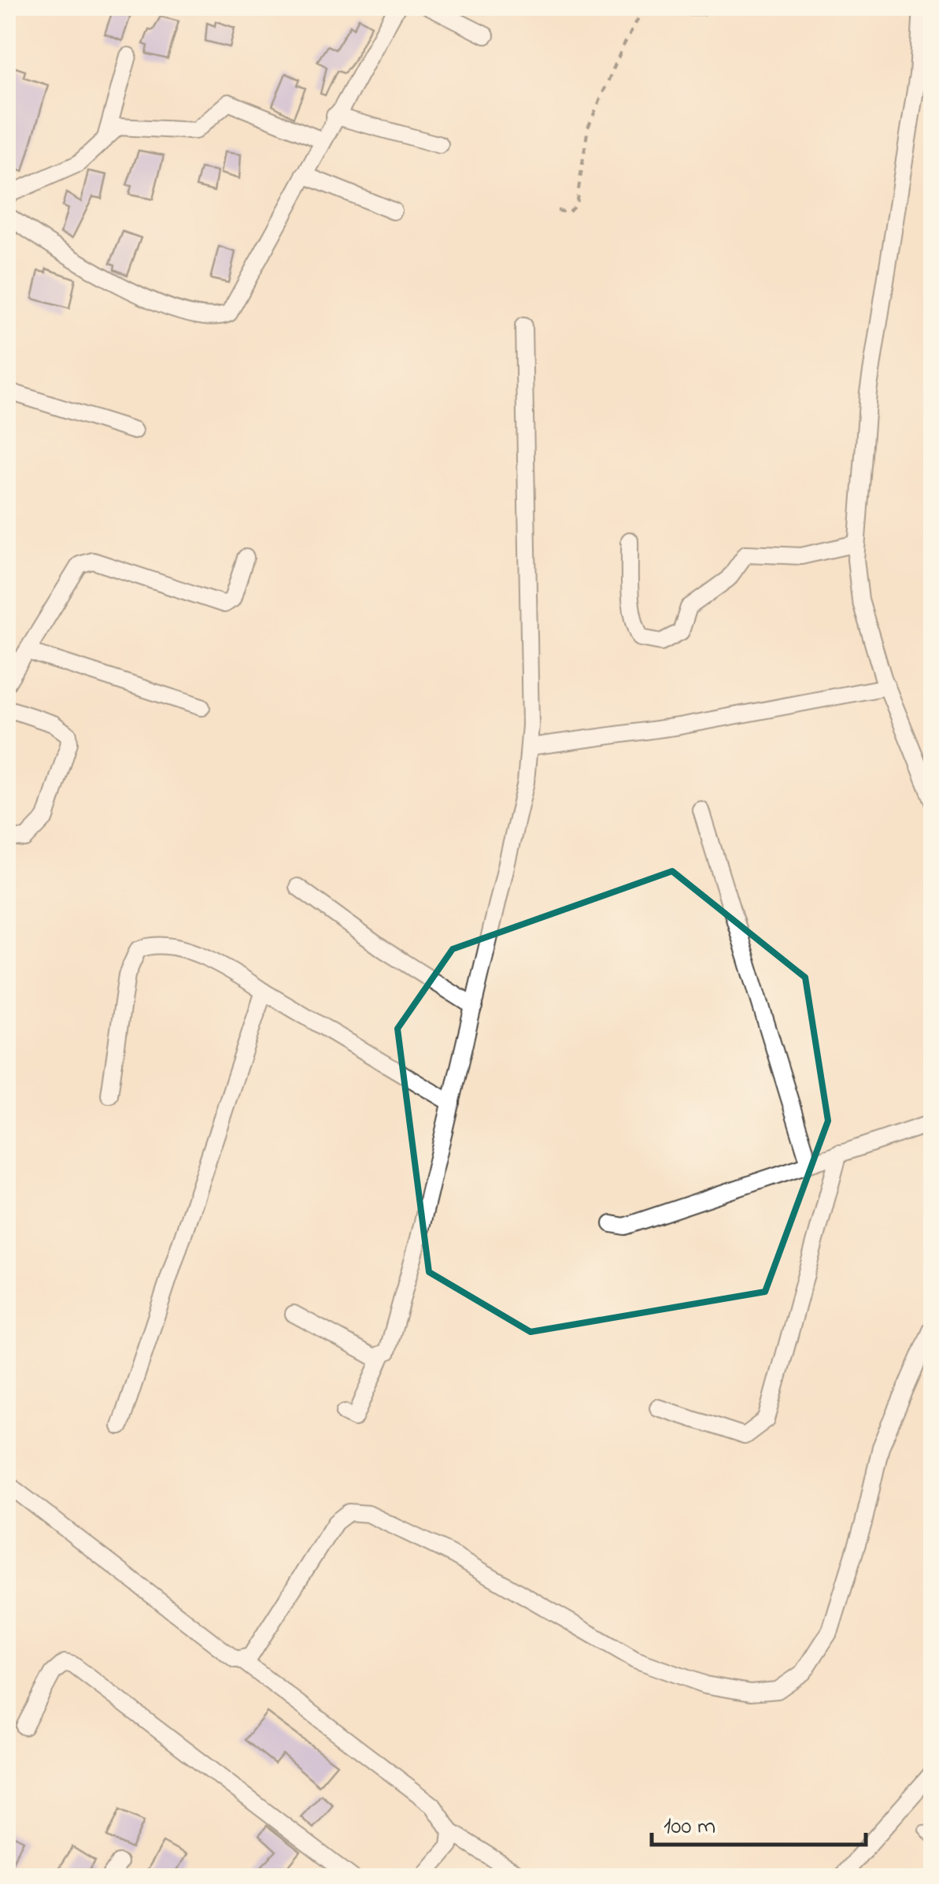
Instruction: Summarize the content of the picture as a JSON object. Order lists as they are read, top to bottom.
{
  "scale_bar": "100 m"
}
